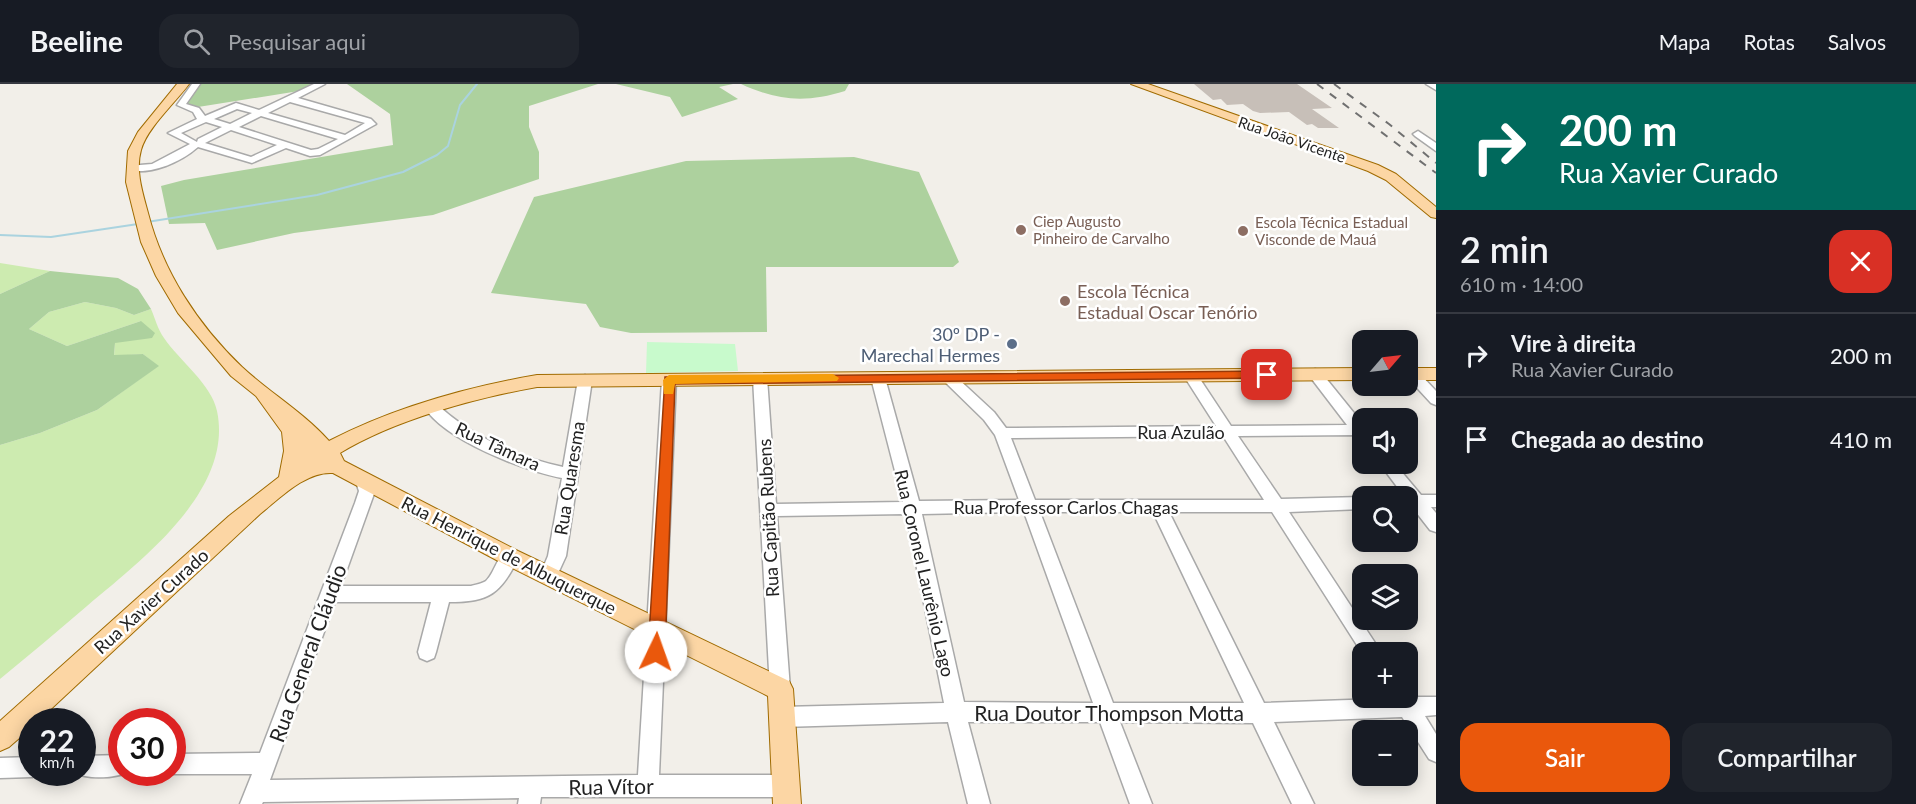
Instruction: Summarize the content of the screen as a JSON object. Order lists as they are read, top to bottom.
{
  "streets": {
    "main road": [
      "Rua João Vicente",
      "Rua Capitão Rubens",
      "Rua Henrique de Albuquerque",
      "Rua Xavier Curado"
    ],
    "street": [
      "Rua Azulão",
      "Rua Tâmara",
      "Rua Quaresma",
      "Rua Professor Carlos Chagas",
      "Rua Coronel Laurênio Lago",
      "Rua General Cláudio",
      "Rua Doutor Thompson Motta",
      "Rua Vítor"
    ]
  },
  "crossings": [
    ["Rua Tâmara", "Rua Quaresma"],
    ["Rua Tâmara", "Rua Xavier Curado"],
    ["Rua Quaresma", "Rua Henrique de Albuquerque"],
    ["Rua Quaresma", "Rua Xavier Curado"],
    ["Rua Professor Carlos Chagas", "Rua Capitão Rubens"],
    ["Rua Professor Carlos Chagas", "Rua Coronel Laurênio Lago"],
    ["Rua Capitão Rubens", "Rua Henrique de Albuquerque"],
    ["Rua Capitão Rubens", "Rua Xavier Curado"],
    ["Rua Capitão Rubens", "Rua Doutor Thompson Motta"],
    ["Rua Capitão Rubens", "Rua Vítor"],
    ["Rua Henrique de Albuquerque", "Rua Xavier Curado"],
    ["Rua Henrique de Albuquerque", "Rua General Cláudio"],
    ["Rua Coronel Laurênio Lago", "Rua Xavier Curado"],
    ["Rua Coronel Laurênio Lago", "Rua Doutor Thompson Motta"],
    ["Rua General Cláudio", "Rua Vítor"]
  ],
  "places": [
    "Ciep Augusto Pinheiro de Carvalho",
    "Escola Técnica Estadual Visconde de Mauá",
    "Escola Técnica Estadual Oscar Tenório",
    "30º DP - Marechal Hermes"
  ],
  "north": "top right",
  "page": {
    "header": "Beeline",
    "search": "Pesquisar aqui",
    "nav": ["Mapa", "Rotas", "Salvos"],
    "turn": ["200 m", "Rua Xavier Curado"],
    "heading": ["2 min", "610 m · 14:00"],
    "list": [
      {
        "name": "Vire à direita",
        "note": "Rua Xavier Curado",
        "value": "200 m"
      },
      {
        "name": "Chegada ao destino",
        "value": "410 m"
      }
    ],
    "map_buttons": ["+", "−"],
    "speed": "22 km/h",
    "limit": "30",
    "buttons": ["Sair", "Compartilhar"]
  }
}
